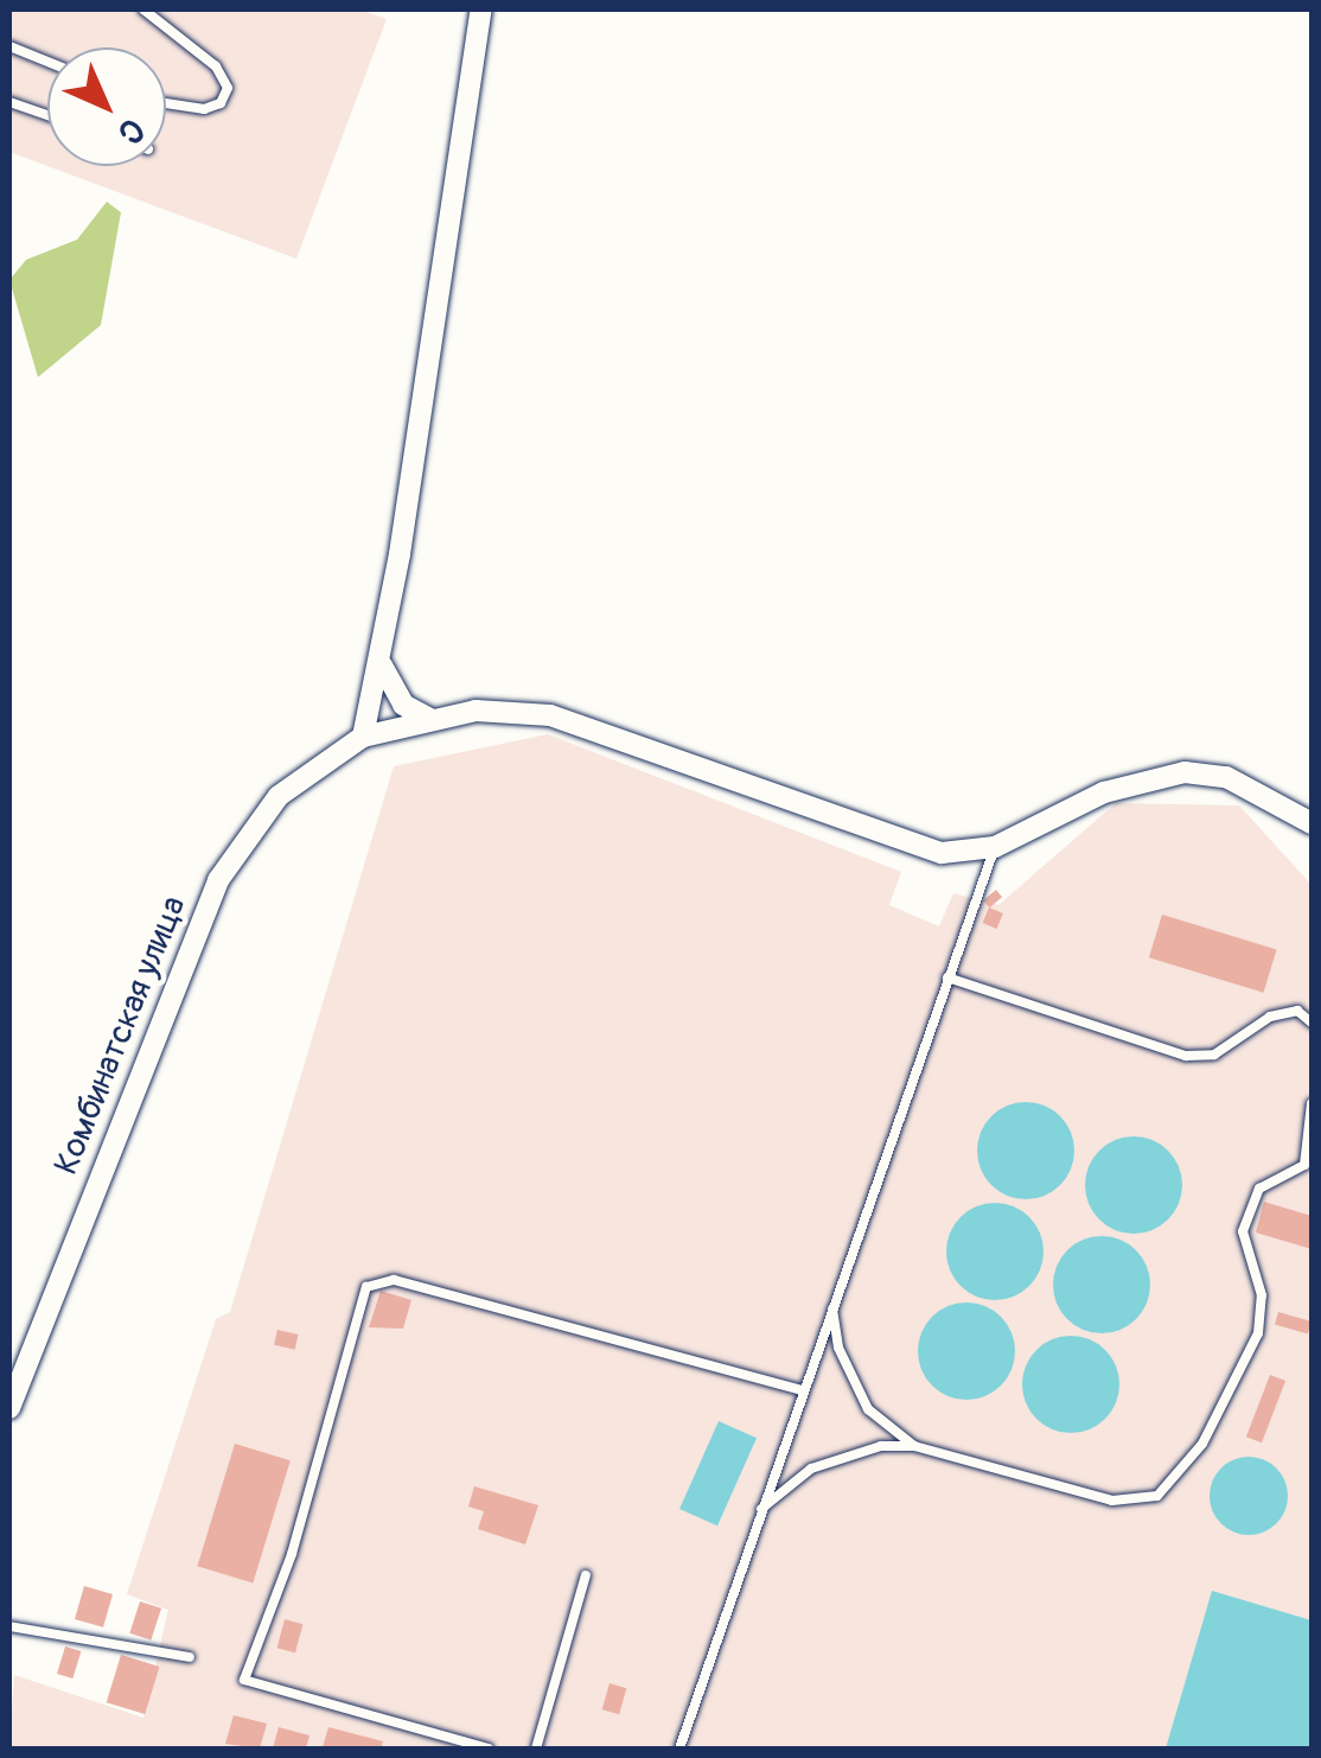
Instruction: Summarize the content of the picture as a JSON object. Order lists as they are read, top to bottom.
{
  "streets": {
    "street": ["Комбинатская улица"]
  },
  "north": "bottom right"
}
